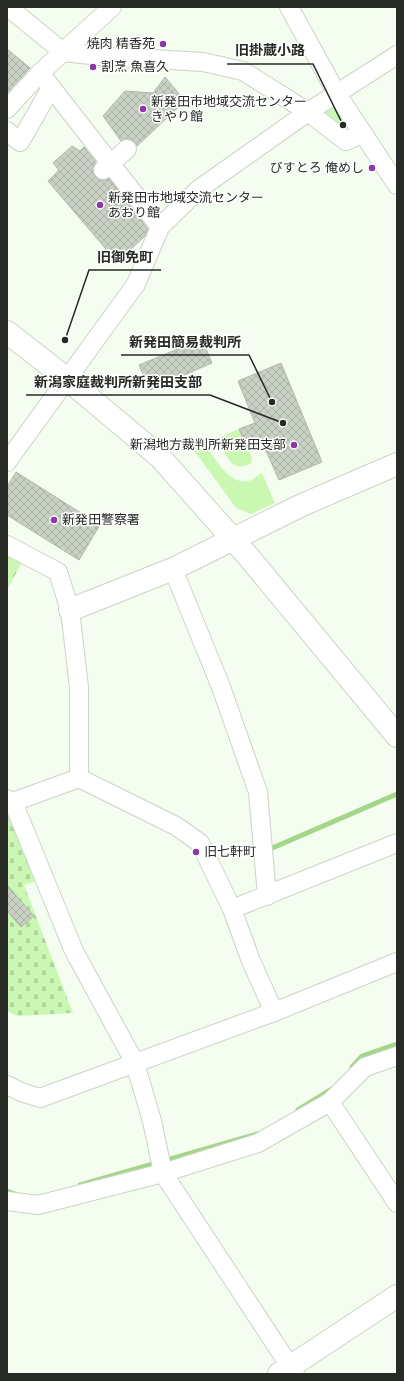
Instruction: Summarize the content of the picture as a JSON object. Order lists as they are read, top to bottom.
{
  "places": [
    "焼肉 精香苑",
    "割烹 魚喜久",
    "新発田市地域交流センター きやり館",
    "旧掛蔵小路",
    "びすとろ 俺めし",
    "新発田市地域交流センター あおり館",
    "旧御免町",
    "新発田簡易裁判所",
    "新潟家庭裁判所新発田支部",
    "新潟地方裁判所新発田支部",
    "新発田警察署",
    "旧七軒町"
  ]
}
